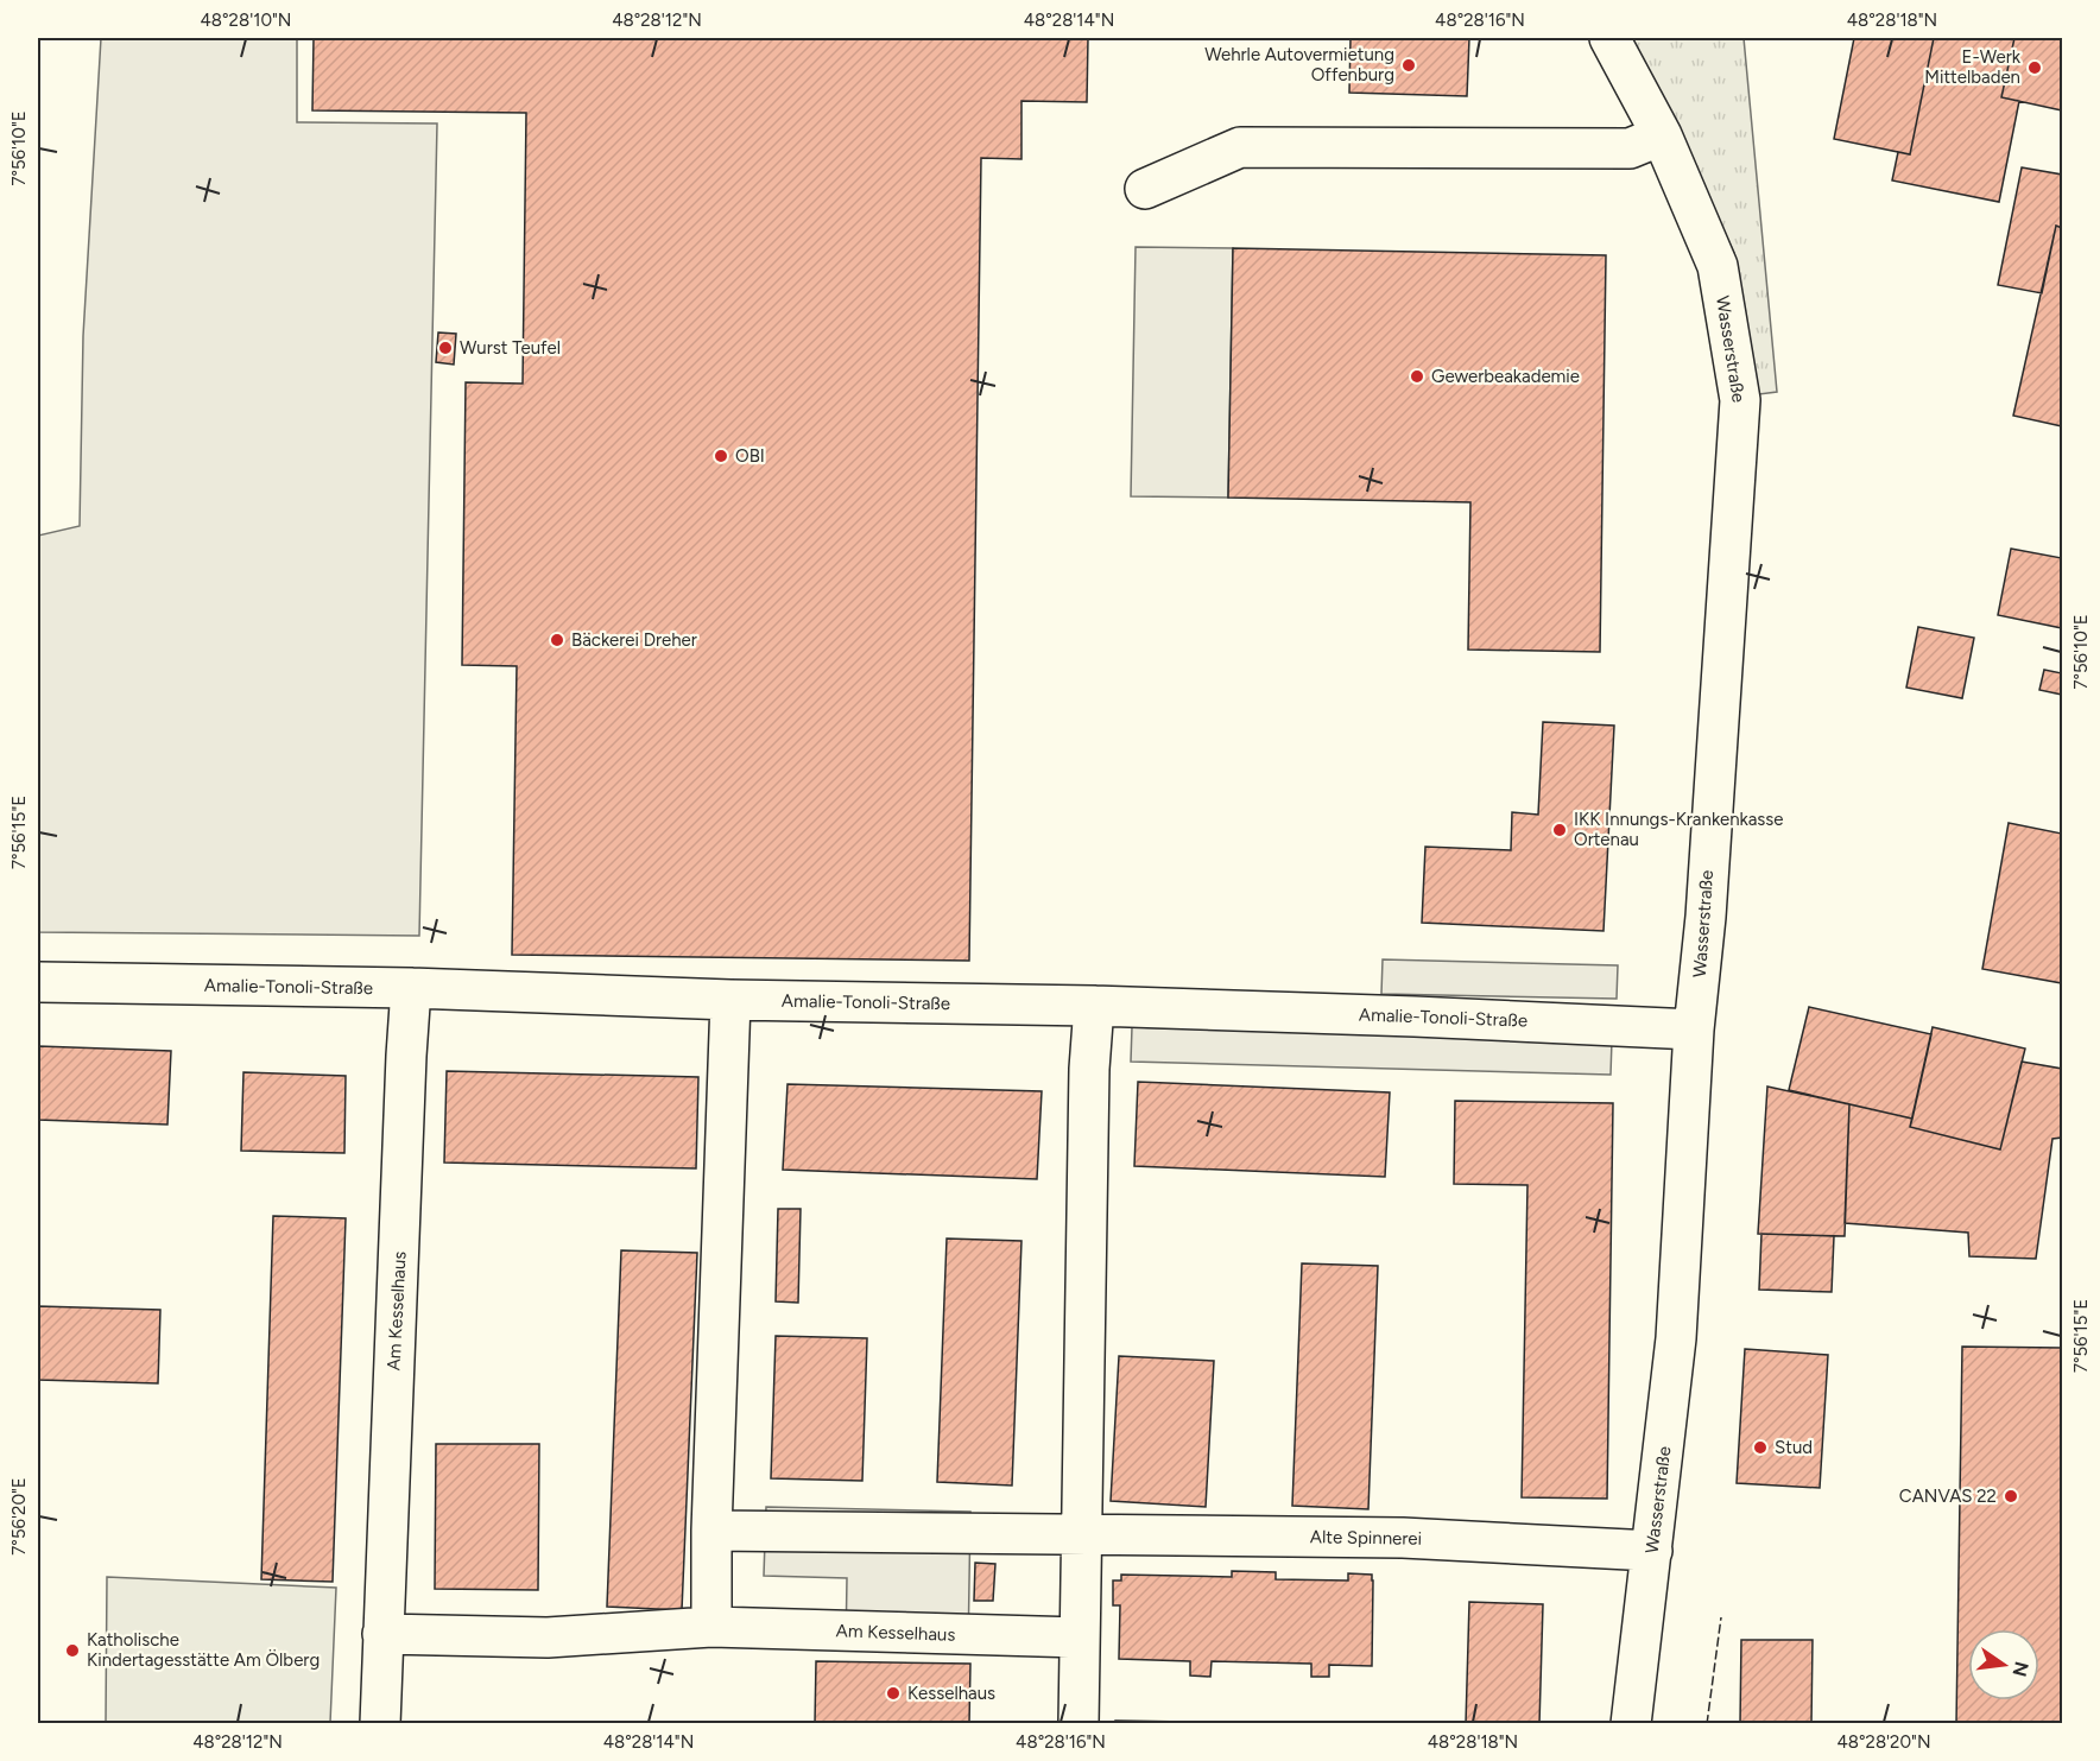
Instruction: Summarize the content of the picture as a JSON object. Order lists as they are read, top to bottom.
{
  "streets": {
    "street": [
      "Wasserstraße",
      "Amalie-Tonoli-Straße",
      "Am Kesselhaus",
      "Alte Spinnerei"
    ]
  },
  "crossings": [
    ["Wasserstraße", "Amalie-Tonoli-Straße"],
    ["Wasserstraße", "Alte Spinnerei"],
    ["Amalie-Tonoli-Straße", "Am Kesselhaus"]
  ],
  "places": [
    "Wehrle Autovermietung Offenburg",
    "E-Werk Mittelbaden",
    "Wurst Teufel",
    "Gewerbeakademie",
    "OBI",
    "Bäckerei Dreher",
    "IKK Innungs-Krankenkasse Ortenau",
    "Stud",
    "CANVAS 22",
    "Katholische Kindertagesstätte Am Ölberg",
    "Kesselhaus"
  ],
  "north": "right",
  "coordinates": [
    "48°28'10\"N",
    "48°28'12\"N",
    "48°28'14\"N",
    "48°28'16\"N",
    "48°28'18\"N",
    "7°56'10\"E",
    "7°56'15\"E",
    "7°56'20\"E",
    "48°28'20\"N"
  ]
}
